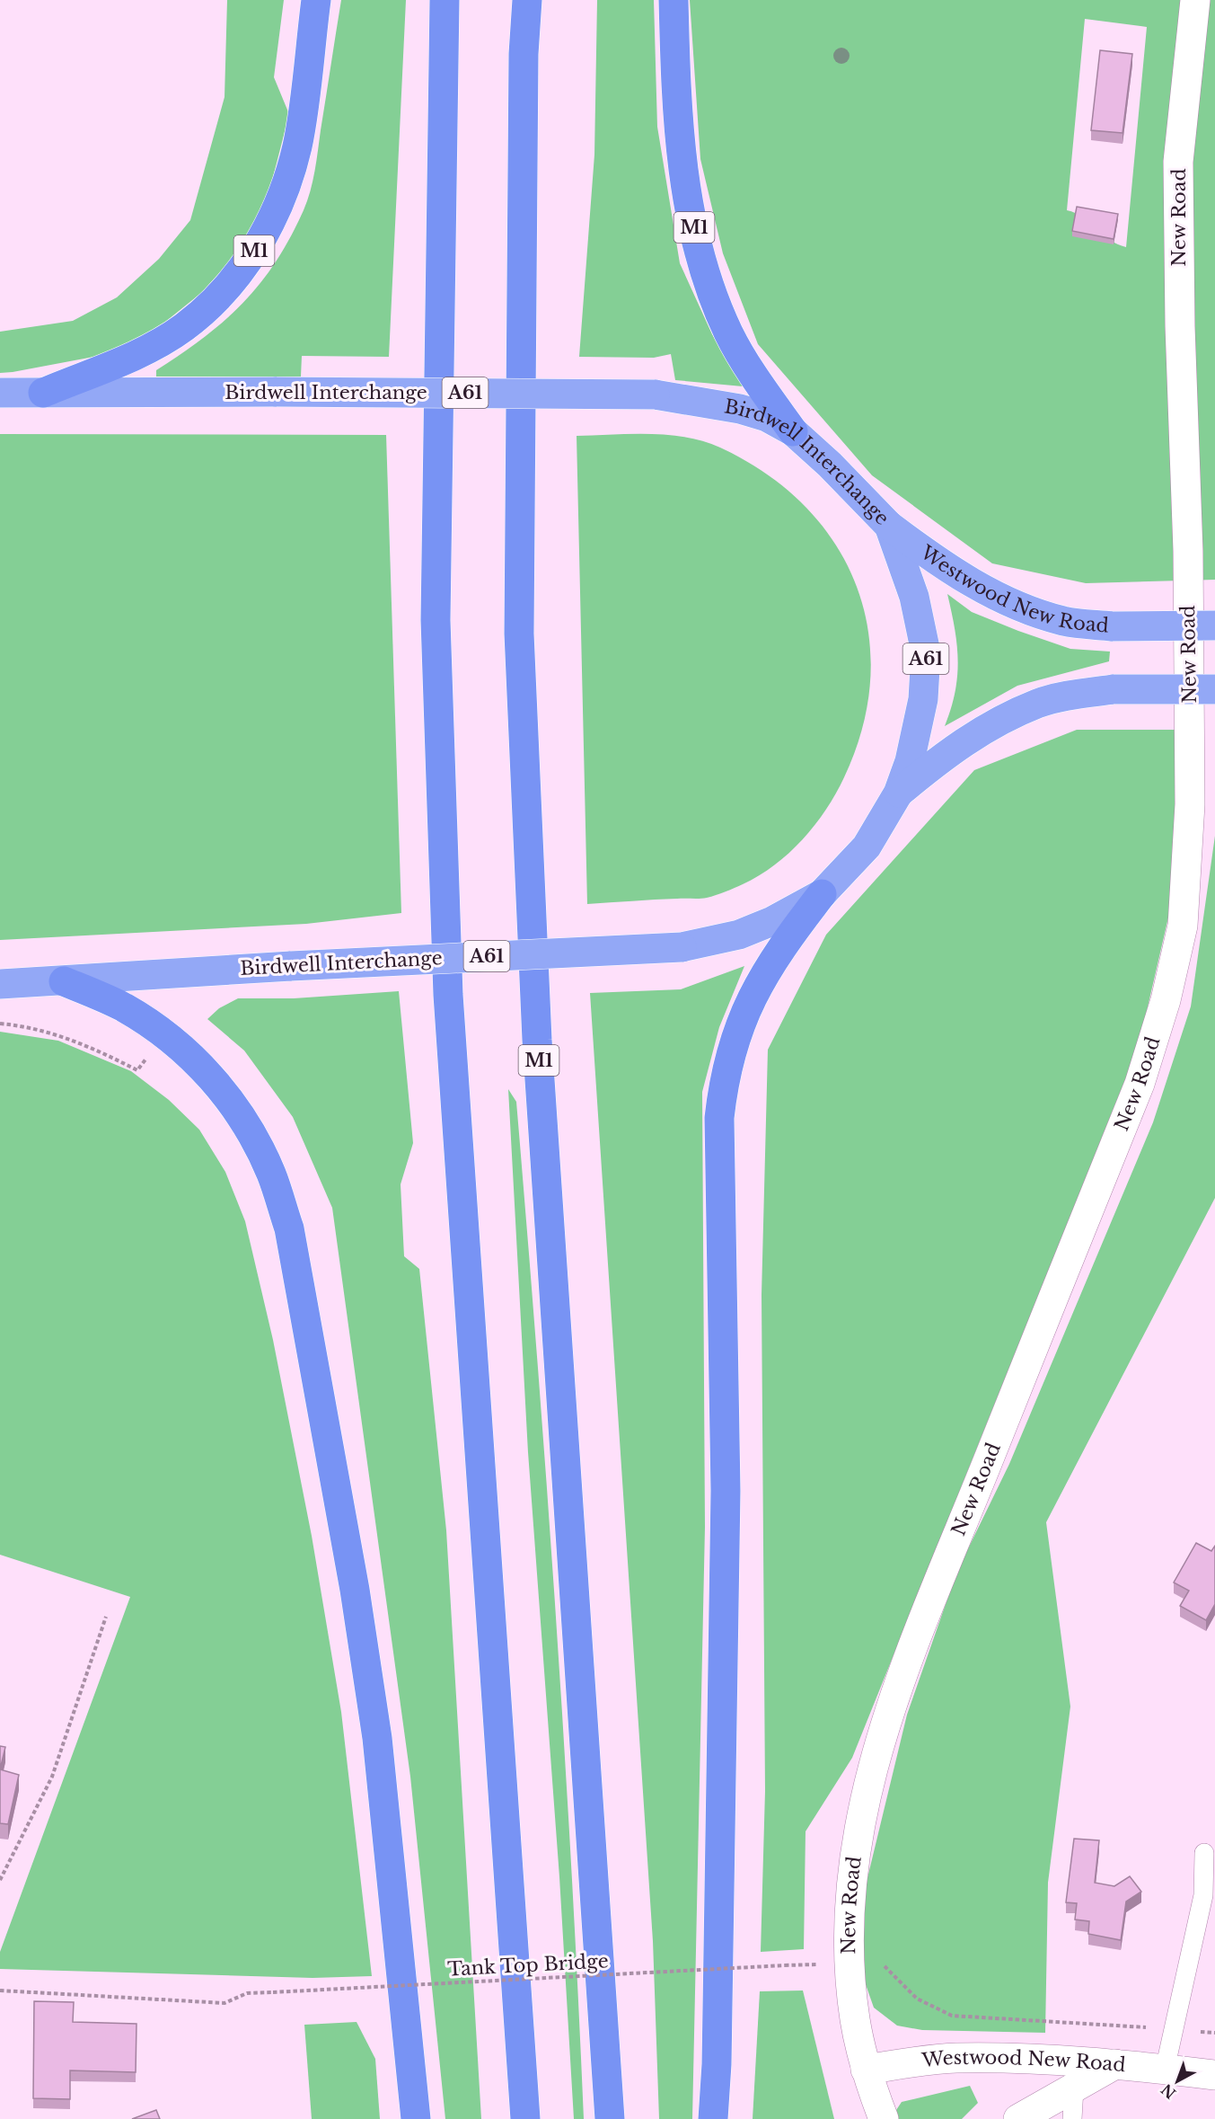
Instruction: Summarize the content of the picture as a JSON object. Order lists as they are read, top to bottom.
{
  "streets": {
    "highway": [
      "M1",
      "Birdwell Interchange",
      "A61",
      "Westwood New Road"
    ],
    "street": ["New Road"],
    "path": ["Tank Top Bridge"]
  },
  "crossings": [
    ["New Road", "Westwood New Road"],
    ["M1", "Birdwell Interchange"],
    ["Birdwell Interchange", "A61"],
    ["Birdwell Interchange", "Westwood New Road"]
  ],
  "north": "bottom left"
}
